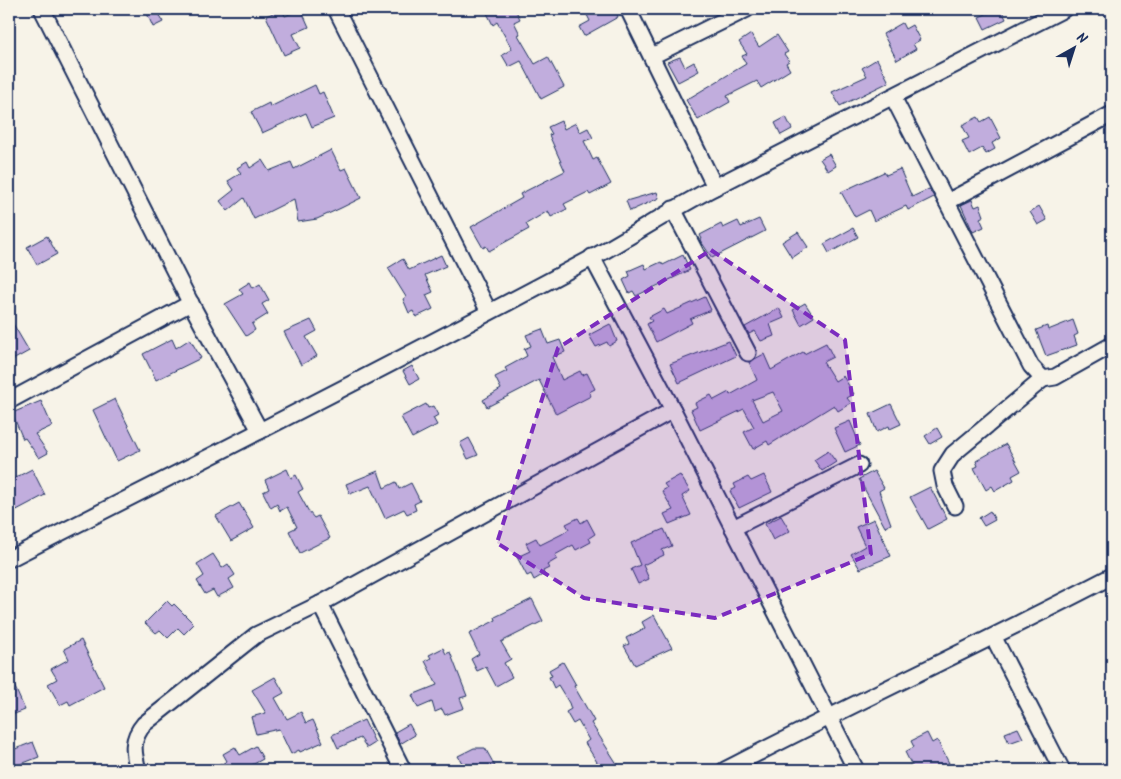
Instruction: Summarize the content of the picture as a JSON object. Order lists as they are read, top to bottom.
{
  "north": "top right"
}
